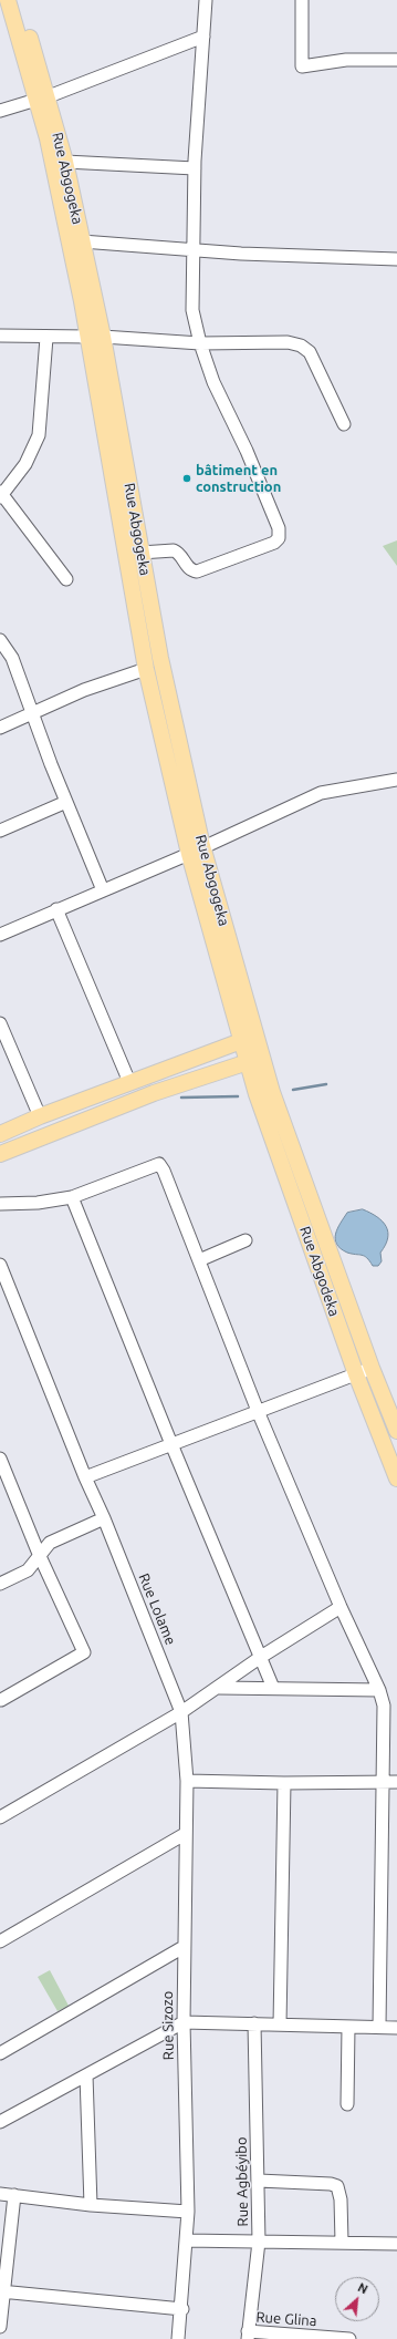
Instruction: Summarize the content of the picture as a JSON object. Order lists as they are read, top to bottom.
{
  "streets": {
    "main road": ["Rue Abgogeka", "Rue Abgodeka"],
    "street": [
      "Rue Lolame",
      "Rue Sizozo",
      "Rue Agbéyibo",
      "Rue Glina"
    ]
  },
  "crossings": [
    ["Rue Abgogeka", "Rue Abgodeka"],
    ["Rue Lolame", "Rue Sizozo"],
    ["Rue Agbéyibo", "Rue Glina"]
  ],
  "places": ["bâtiment en construction"],
  "north": "top right"
}
